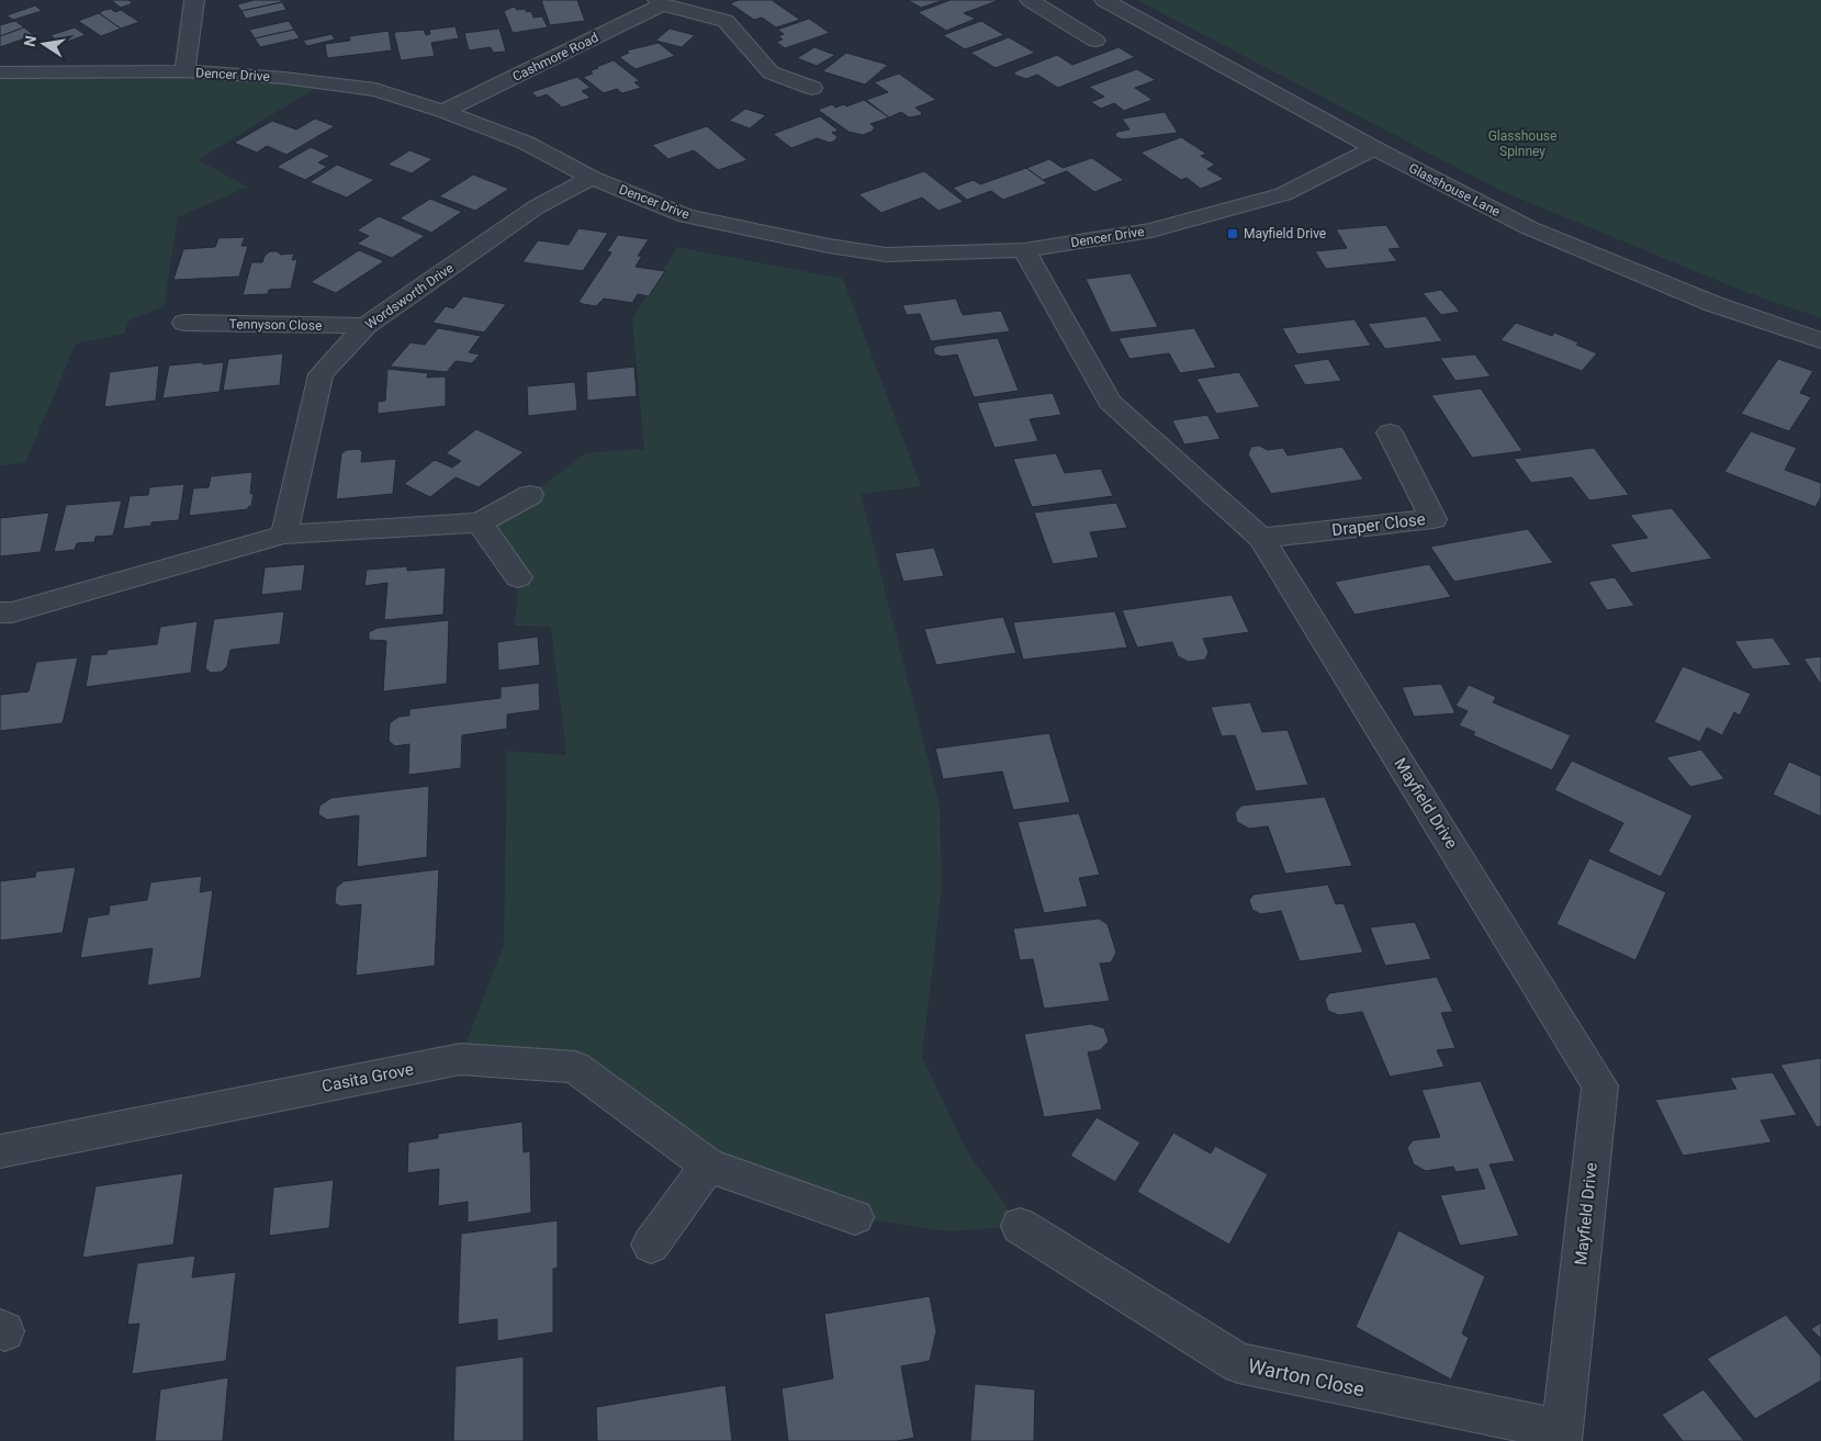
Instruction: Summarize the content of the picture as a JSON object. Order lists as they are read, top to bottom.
{
  "streets": {
    "street": [
      "Cashmore Road",
      "Dencer Drive",
      "Glasshouse Lane",
      "Wordsworth Drive",
      "Tennyson Close",
      "Draper Close",
      "Mayfield Drive",
      "Casita Grove",
      "Warton Close"
    ]
  },
  "crossings": [
    ["Cashmore Road", "Dencer Drive"],
    ["Dencer Drive", "Glasshouse Lane"],
    ["Dencer Drive", "Wordsworth Drive"],
    ["Dencer Drive", "Mayfield Drive"],
    ["Wordsworth Drive", "Tennyson Close"],
    ["Draper Close", "Mayfield Drive"],
    ["Mayfield Drive", "Warton Close"]
  ],
  "parks": ["Glasshouse Spinney"],
  "places": {
    "transit": ["Mayfield Drive"]
  },
  "north": "left"
}
